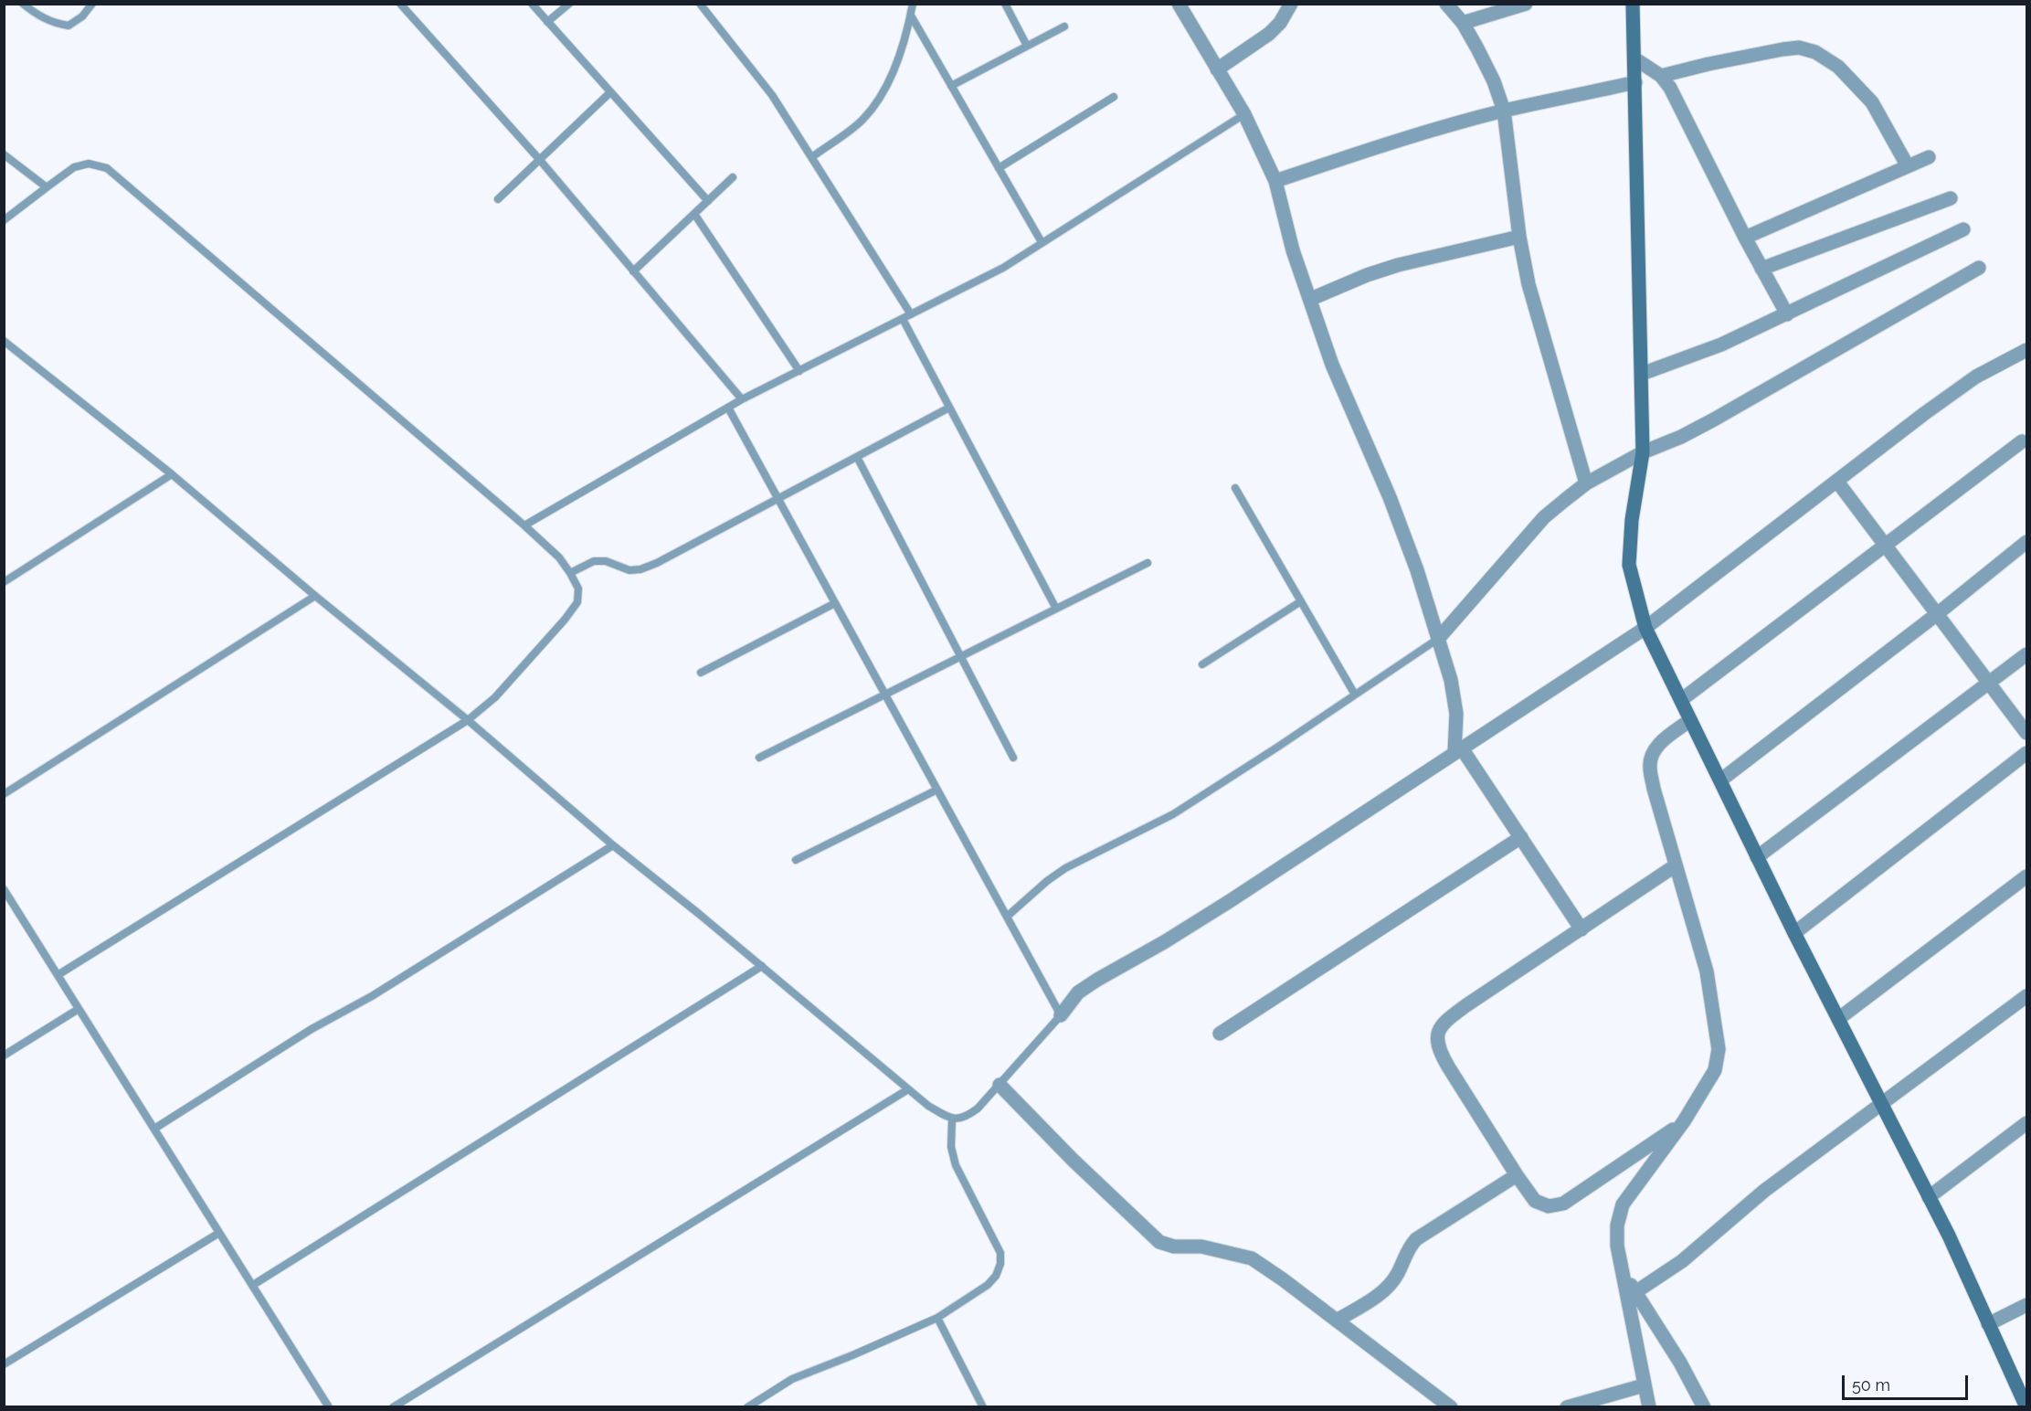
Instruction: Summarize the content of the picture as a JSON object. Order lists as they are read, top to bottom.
{
  "scale_bar": "50 m"
}
